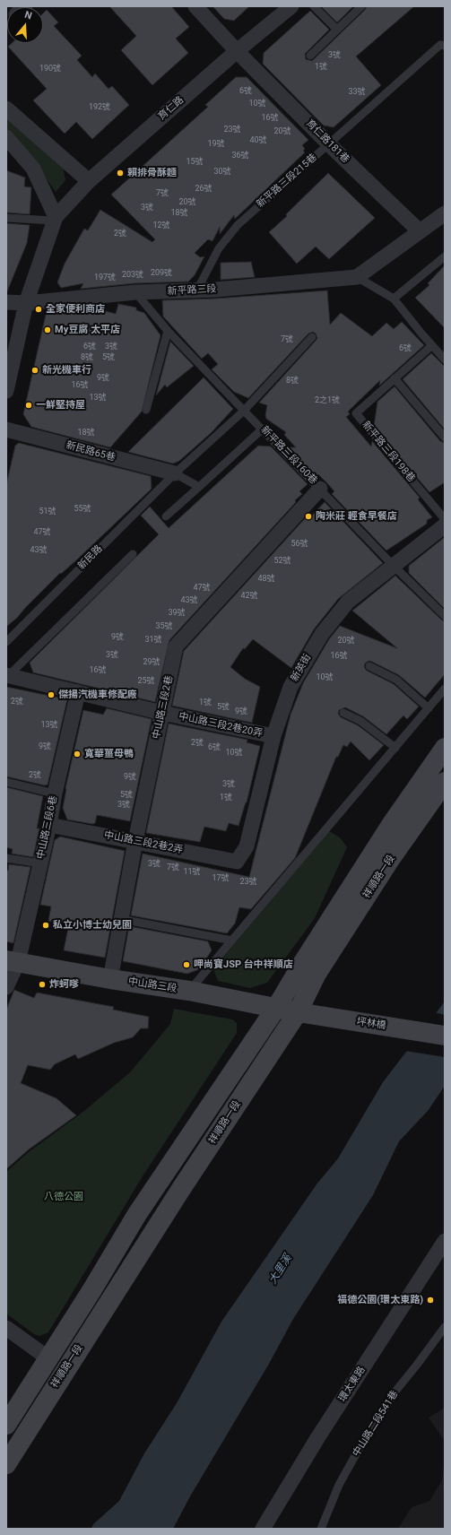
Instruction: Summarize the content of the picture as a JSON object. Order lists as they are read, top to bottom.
{
  "streets": {
    "street": [
      "育仁路",
      "育仁路181巷",
      "新平路三段",
      "新民路65巷",
      "新英街",
      "中山路三段2巷",
      "中山路三段2巷20弄",
      "中山路三段6巷",
      "中山路三段2巷2弄",
      "祥順路一段",
      "中山路三段",
      "坪林橋",
      "環太東路"
    ],
    "lane": [
      "新平路三段215巷",
      "新平路三段198巷",
      "新平路三段160巷",
      "新民路",
      "中山路二段541巷"
    ]
  },
  "crossings": [
    ["育仁路", "育仁路181巷"],
    ["育仁路181巷", "新平路三段215巷"],
    ["新平路三段215巷", "新平路三段"],
    ["新平路三段", "新平路三段160巷"],
    ["新民路65巷", "新民路"],
    ["新平路三段198巷", "新英街"],
    ["新平路三段160巷", "新民路"],
    ["新平路三段160巷", "新英街"],
    ["新平路三段160巷", "中山路三段2巷"],
    ["新英街", "中山路三段2巷20弄"],
    ["新英街", "中山路三段2巷2弄"],
    ["中山路三段2巷", "中山路三段2巷20弄"],
    ["中山路三段2巷", "中山路三段2巷2弄"],
    ["中山路三段2巷", "中山路三段"],
    ["中山路三段2巷20弄", "中山路三段6巷"],
    ["中山路三段6巷", "中山路三段2巷2弄"],
    ["中山路三段6巷", "中山路三段"],
    ["祥順路一段", "中山路三段"],
    ["祥順路一段", "坪林橋"],
    ["中山路三段", "坪林橋"]
  ],
  "water": ["大里溪"],
  "parks": ["八德公園"],
  "places": [
    "賴排骨酥麵",
    "全家便利商店",
    "My豆腐 太平店",
    "新光機車行",
    "一鮮堅持屋",
    "陶米莊 輕食早餐店",
    "傑揚汽機車修配廠",
    "寬華薑母鴨",
    "私立小博士幼兒園",
    "呷尚寶JSP 台中祥順店",
    "炸蚵嗲",
    "福德公園(環太東路)"
  ],
  "house_numbers": [
    "3號",
    "1號",
    "190號",
    "6號",
    "33號",
    "10號",
    "192號",
    "16號",
    "23號",
    "20號",
    "40號",
    "19號",
    "36號",
    "15號",
    "30號",
    "26號",
    "7號",
    "20號",
    "3號",
    "18號",
    "12號",
    "2號",
    "209號",
    "203號",
    "197號",
    "7號",
    "6號",
    "3號",
    "6號",
    "8號",
    "5號",
    "9號",
    "8號",
    "16號",
    "13號",
    "2之1號",
    "18號",
    "55號",
    "51號",
    "47號",
    "56號",
    "43號",
    "52號",
    "48號",
    "47號",
    "42號",
    "43號",
    "39號",
    "35號",
    "9號",
    "31號",
    "20號",
    "3號",
    "16號",
    "29號",
    "16號",
    "10號",
    "25號",
    "2號",
    "1號",
    "5號",
    "9號",
    "13號",
    "2號",
    "9號",
    "6號",
    "10號",
    "2號",
    "9號",
    "3號",
    "5號",
    "1號",
    "3號",
    "3號",
    "7號",
    "11號",
    "17號",
    "23號"
  ],
  "north": "top"
}
